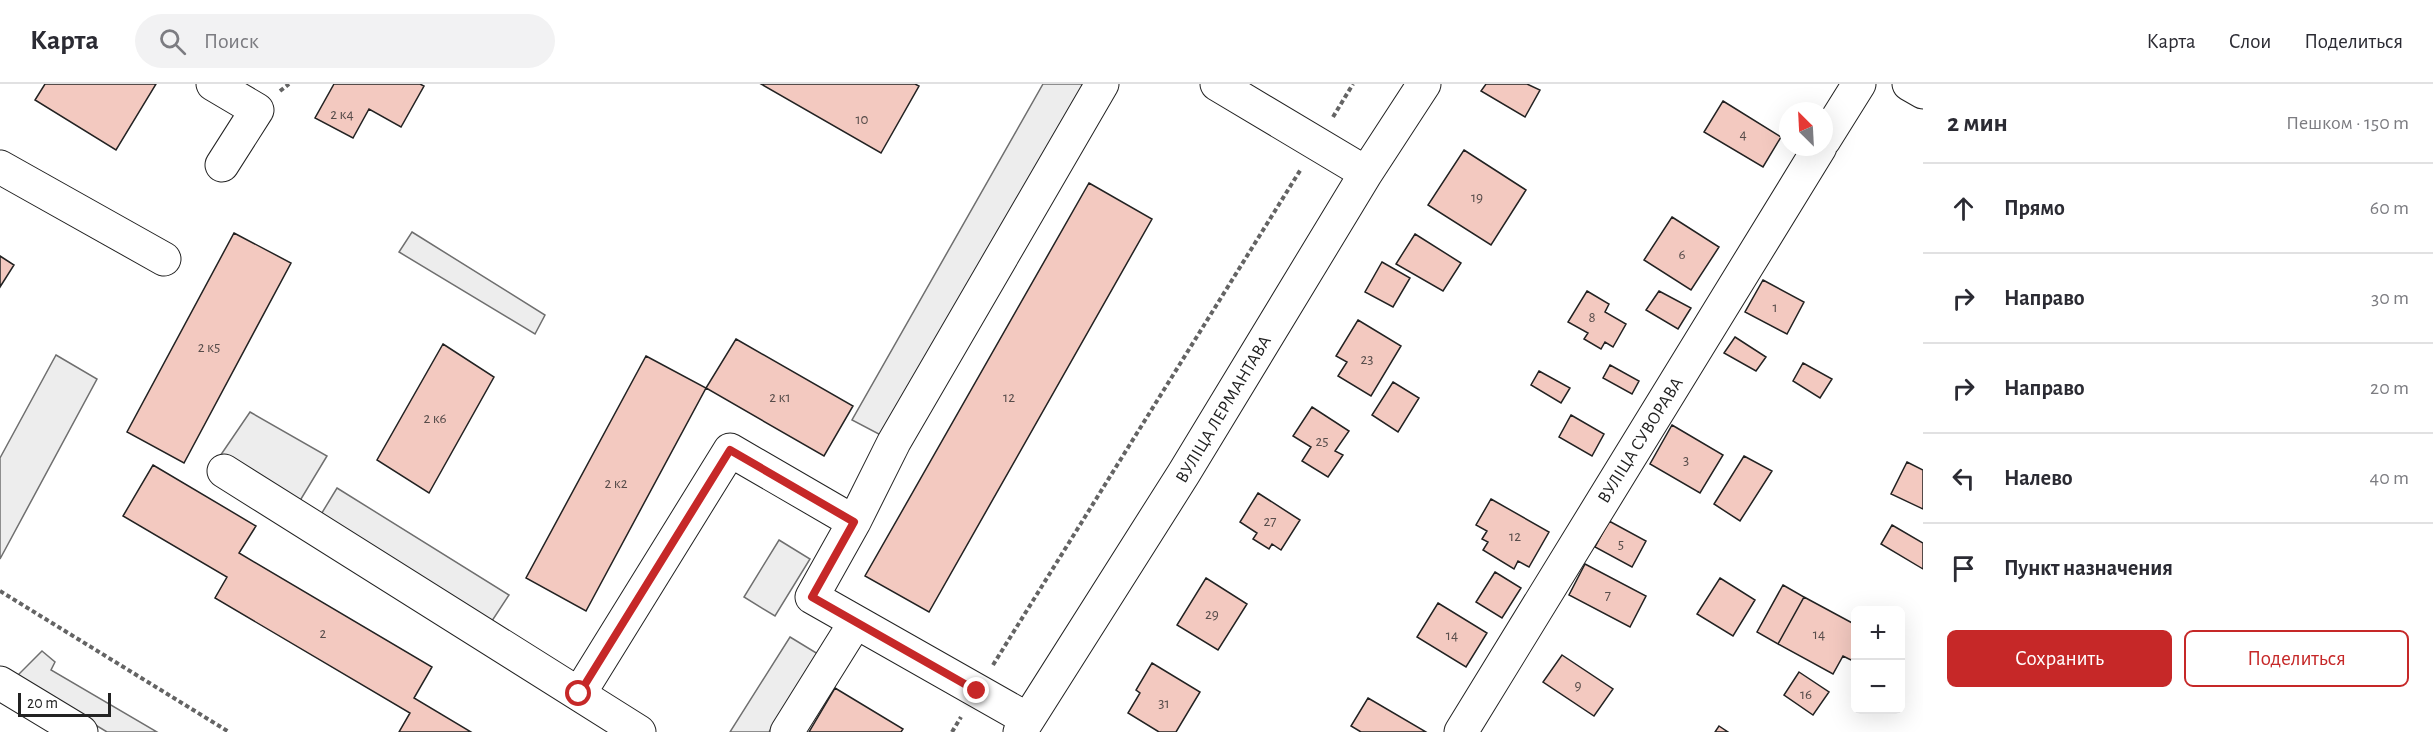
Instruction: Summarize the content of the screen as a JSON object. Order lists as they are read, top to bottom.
{
  "streets": {
    "street": ["ВУЛІЦА ЛЕРМАНТАВА", "ВУЛІЦА СУВОРАВА"]
  },
  "house_numbers": [
    "2 к4",
    "10",
    "4",
    "19",
    "6",
    "1",
    "8",
    "2 к5",
    "23",
    "2 к1",
    "12",
    "2 к6",
    "25",
    "3",
    "2 к2",
    "27",
    "12",
    "5",
    "7",
    "29",
    "2",
    "14",
    "14",
    "9",
    "16",
    "31"
  ],
  "scale_bar": "20 m",
  "north": "top left",
  "page": {
    "header": "Карта",
    "search": "Поиск",
    "nav": ["Карта", "Слои", "Поделиться"],
    "heading": ["2 мин", "Пешком · 150 m"],
    "list": [
      ["Прямо", "60 m"],
      ["Направо", "30 m"],
      ["Направо", "20 m"],
      ["Налево", "40 m"],
      "Пункт назначения"
    ],
    "map_buttons": ["+", "−"],
    "buttons": ["Сохранить", "Поделиться"],
    "scale": "20 m"
  }
}
